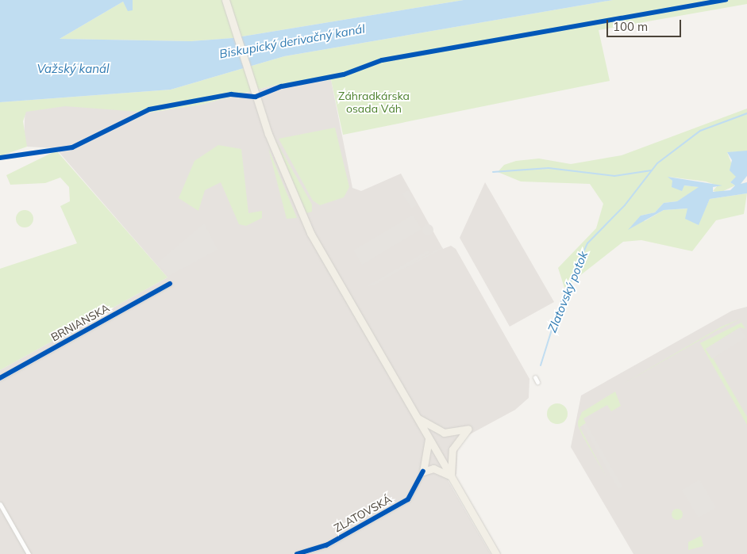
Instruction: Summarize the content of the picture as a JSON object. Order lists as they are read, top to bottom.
{
  "streets": {
    "street": ["BRNIANSKA", "ZLATOVSKÁ"]
  },
  "water": ["Biskupický derivačný kanál", "Važský kanál", "Zlatovský potok"],
  "parks": ["Záhradkárska osada Váh"],
  "scale_bar": "100 m"
}
